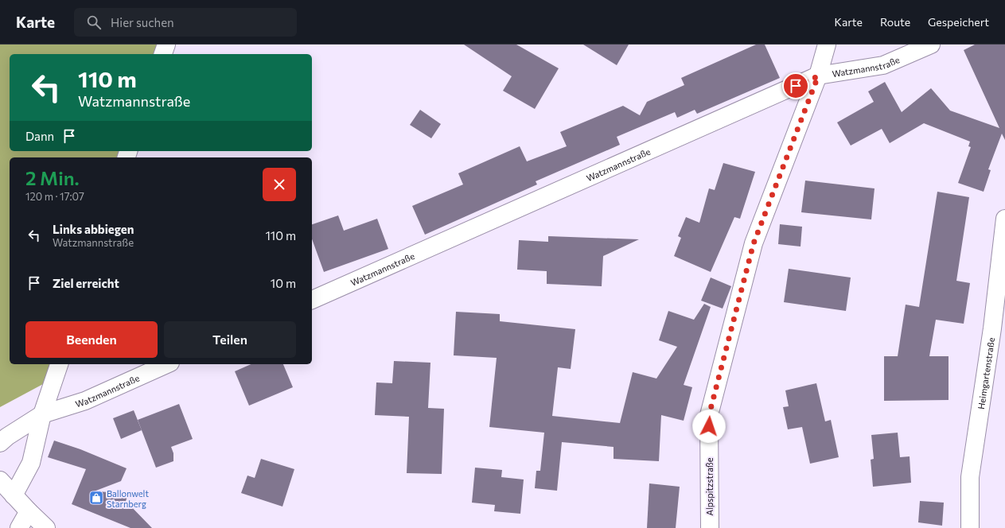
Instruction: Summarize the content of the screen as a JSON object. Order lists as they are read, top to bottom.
{
  "streets": {
    "street": ["Watzmannstraße", "Heimgartenstraße", "Alpspitzstraße"]
  },
  "crossings": [
    ["Watzmannstraße", "Alpspitzstraße"]
  ],
  "places": {
    "shop": ["Ballonwelt Starnberg"]
  },
  "page": {
    "header": "Karte",
    "search": "Hier suchen",
    "nav": ["Karte", "Route", "Gespeichert"],
    "turn": ["110 m", "Watzmannstraße"],
    "then": "Dann",
    "heading": ["2 Min.", "120 m · 17:07"],
    "list": [
      {
        "name": "Links abbiegen",
        "note": "Watzmannstraße",
        "value": "110 m"
      },
      {
        "name": "Ziel erreicht",
        "value": "10 m"
      }
    ],
    "buttons": ["Beenden", "Teilen"]
  }
}
